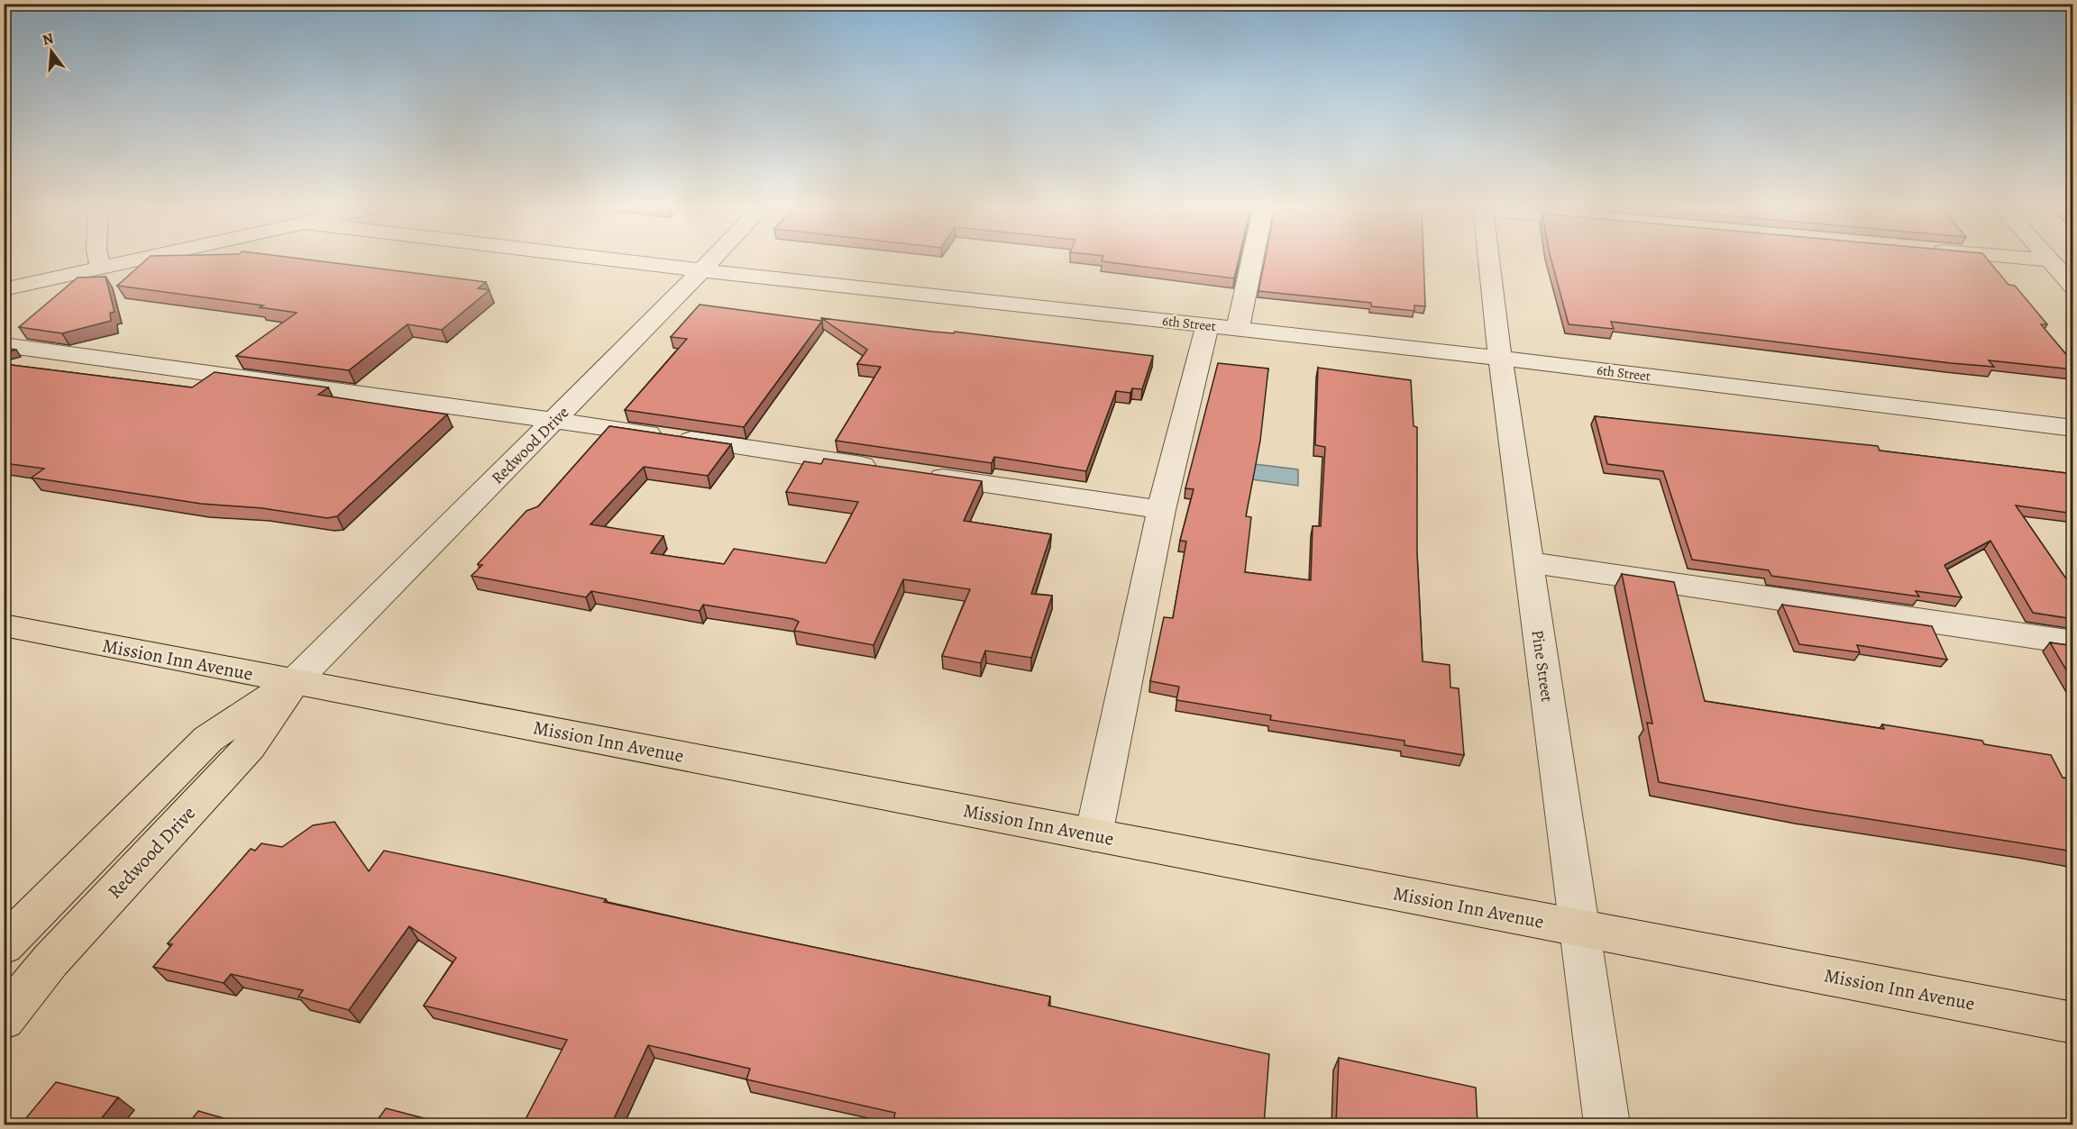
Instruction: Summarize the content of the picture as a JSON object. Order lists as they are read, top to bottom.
{
  "streets": {
    "main road": ["Redwood Drive", "Mission Inn Avenue"],
    "street": ["6th Street", "Pine Street"]
  },
  "crossings": [
    ["6th Street", "Redwood Drive"],
    ["6th Street", "Pine Street"],
    ["Redwood Drive", "Mission Inn Avenue"],
    ["Mission Inn Avenue", "Pine Street"]
  ],
  "north": "top"
}
